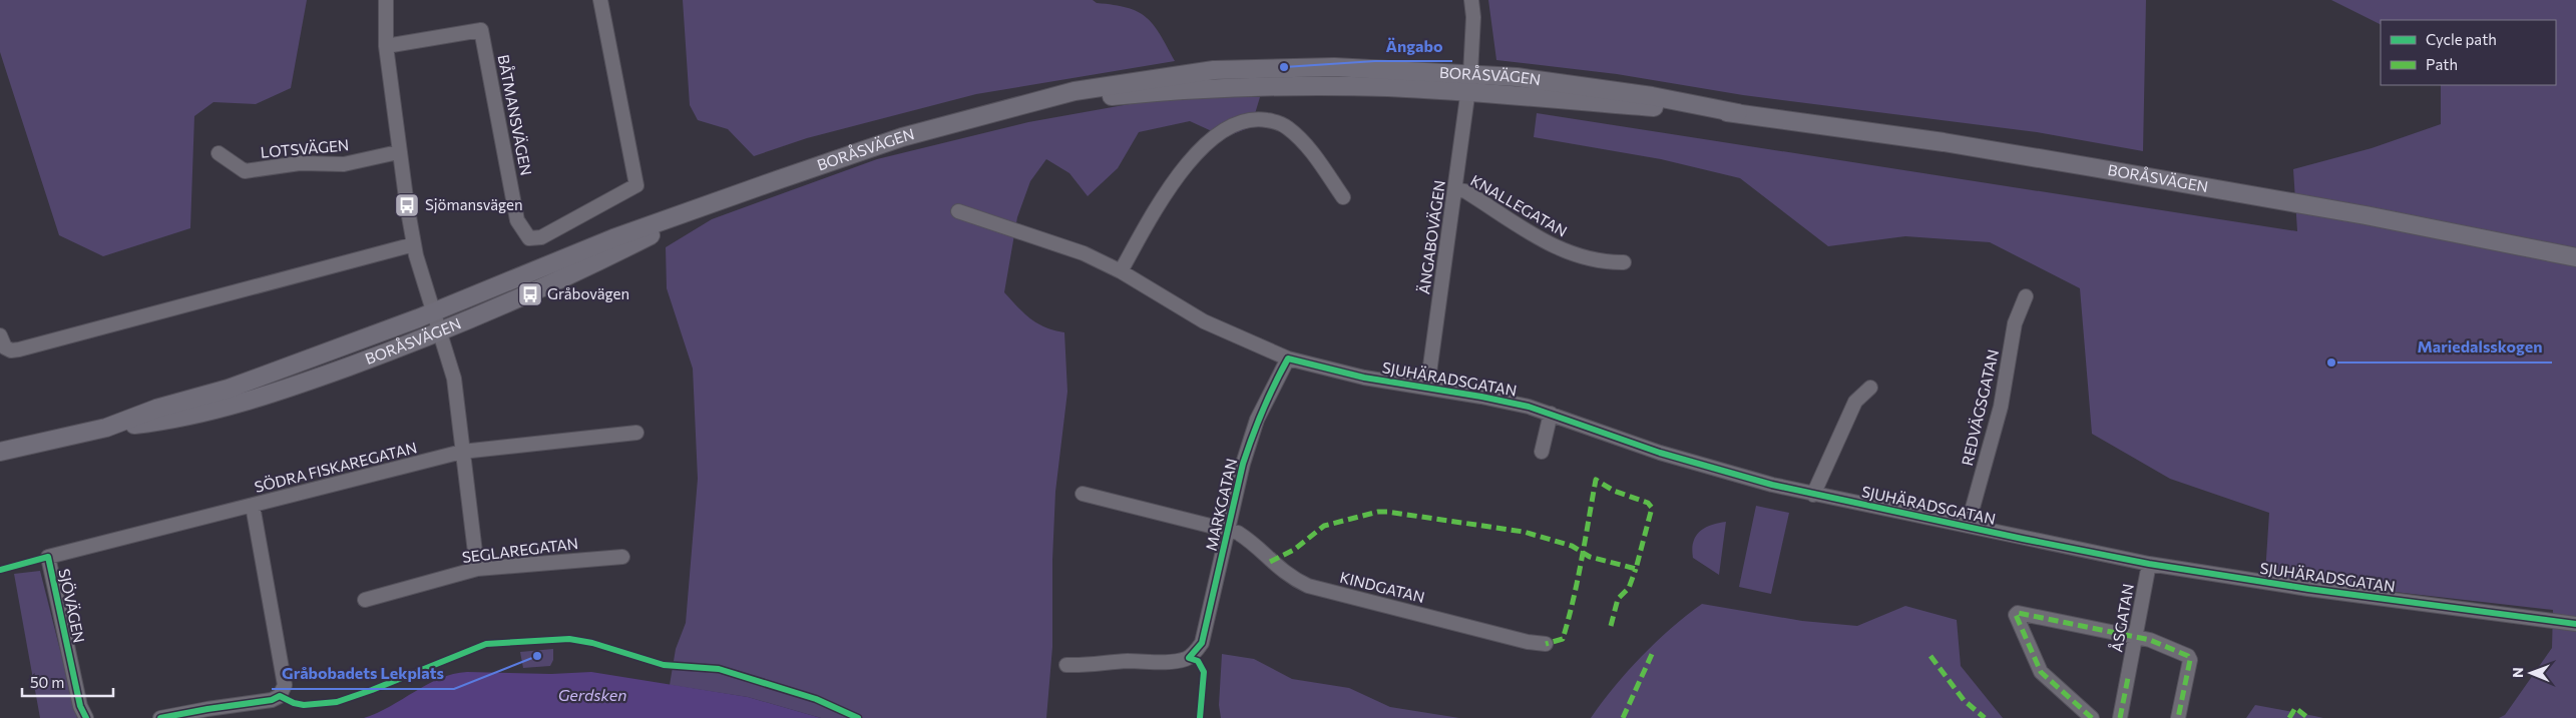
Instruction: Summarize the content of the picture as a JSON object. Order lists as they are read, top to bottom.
{
  "streets": {
    "main road": ["BORÅSVÄGEN"],
    "street": [
      "BÅTMANSVÄGEN",
      "LOTSVÄGEN",
      "KNALLEGATAN",
      "ÄNGABOVÄGEN",
      "SJUHÄRADSGATAN",
      "REDVÄGSGATAN",
      "SÖDRA FISKAREGATAN",
      "MARKGATAN",
      "SEGLAREGATAN",
      "KINDGATAN",
      "SJÖVÄGEN",
      "ÅSGATAN"
    ]
  },
  "crossings": [
    ["BORÅSVÄGEN", "ÄNGABOVÄGEN"],
    ["KNALLEGATAN", "ÄNGABOVÄGEN"],
    ["ÄNGABOVÄGEN", "SJUHÄRADSGATAN"],
    ["SJUHÄRADSGATAN", "REDVÄGSGATAN"],
    ["SJUHÄRADSGATAN", "MARKGATAN"],
    ["SJUHÄRADSGATAN", "ÅSGATAN"],
    ["SÖDRA FISKAREGATAN", "SJÖVÄGEN"],
    ["MARKGATAN", "KINDGATAN"]
  ],
  "water": ["Gerdsken"],
  "places": {
    "other": ["Ängabo", "Mariedalsskogen", "Gråbobadets Lekplats"],
    "bus stop": ["Sjömansvägen", "Gråbovägen"]
  },
  "legend": ["Cycle path", "Path"],
  "scale_bar": "50 m",
  "north": "left"
}
